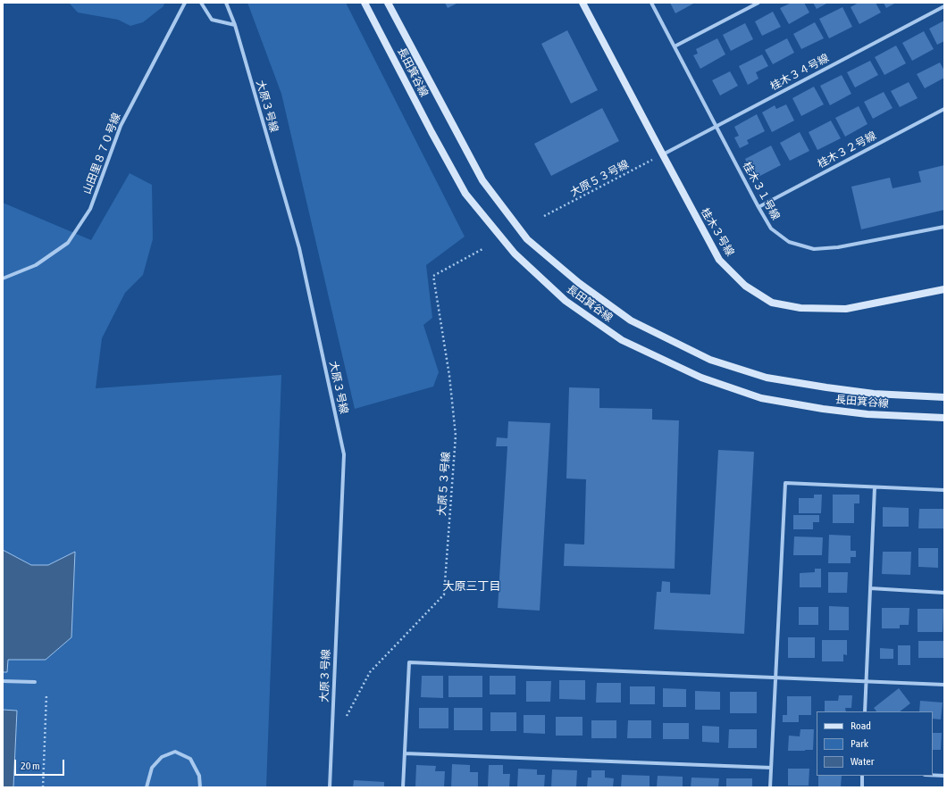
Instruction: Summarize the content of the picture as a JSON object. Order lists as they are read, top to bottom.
{
  "streets": {
    "street": [
      "長田箕谷線",
      "桂木３４号線",
      "大原３号線",
      "桂木３２号線",
      "山田里８７０号線",
      "桂木３１号線",
      "桂木３号線"
    ],
    "path": ["大原５３号線"]
  },
  "crossings": [
    ["桂木３４号線", "大原５３号線"],
    ["桂木３４号線", "桂木３１号線"],
    ["桂木３４号線", "桂木３号線"],
    ["桂木３２号線", "桂木３１号線"],
    ["大原５３号線", "桂木３号線"]
  ],
  "districts": ["大原三丁目"],
  "legend": ["Road", "Park", "Water"],
  "scale_bar": "20 m"
}
